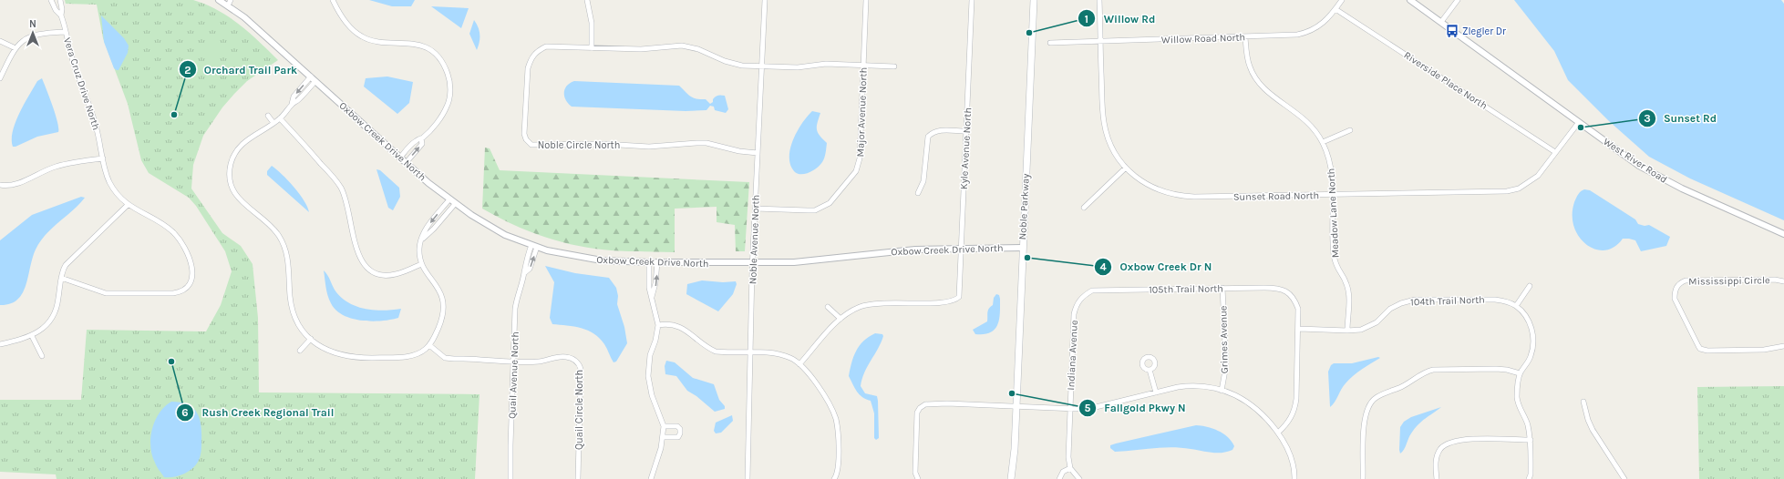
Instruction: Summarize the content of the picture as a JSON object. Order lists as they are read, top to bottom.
{
  "streets": {
    "main road": ["Noble Parkway"],
    "street": [
      "Willow Road North",
      "Riverside Place North",
      "Vera Cruz Drive North",
      "Major Avenue North",
      "Oxbow Creek Drive North",
      "Noble Circle North",
      "Kyle Avenue North",
      "West River Road",
      "Sunset Road North",
      "Meadow Lane North",
      "Noble Avenue North",
      "Mississippi Circle",
      "105th Trail North",
      "104th Trail North",
      "Grimes Avenue",
      "Indiana Avenue",
      "Quail Avenue North",
      "Quail Circle North"
    ]
  },
  "crossings": [
    ["Willow Road North", "Riverside Place North"],
    ["Willow Road North", "Sunset Road North"],
    ["Willow Road North", "Meadow Lane North"],
    ["Riverside Place North", "Sunset Road North"],
    ["Major Avenue North", "Noble Circle North"],
    ["Major Avenue North", "Noble Avenue North"],
    ["Oxbow Creek Drive North", "Kyle Avenue North"],
    ["Oxbow Creek Drive North", "Noble Parkway"],
    ["Oxbow Creek Drive North", "Noble Avenue North"],
    ["Oxbow Creek Drive North", "Quail Avenue North"],
    ["Noble Circle North", "Noble Avenue North"],
    ["West River Road", "Sunset Road North"],
    ["Sunset Road North", "Meadow Lane North"],
    ["Meadow Lane North", "104th Trail North"],
    ["105th Trail North", "104th Trail North"],
    ["105th Trail North", "Grimes Avenue"],
    ["105th Trail North", "Indiana Avenue"],
    ["Quail Avenue North", "Quail Circle North"]
  ],
  "places": {
    "bus stop": ["ZIegler Dr"],
    "other": [
      "Willow Rd",
      "Orchard Trail Park",
      "Sunset Rd",
      "Oxbow Creek Dr N",
      "Rush Creek Regional Trail",
      "Fallgold Pkwy N"
    ]
  },
  "north": "top"
}
